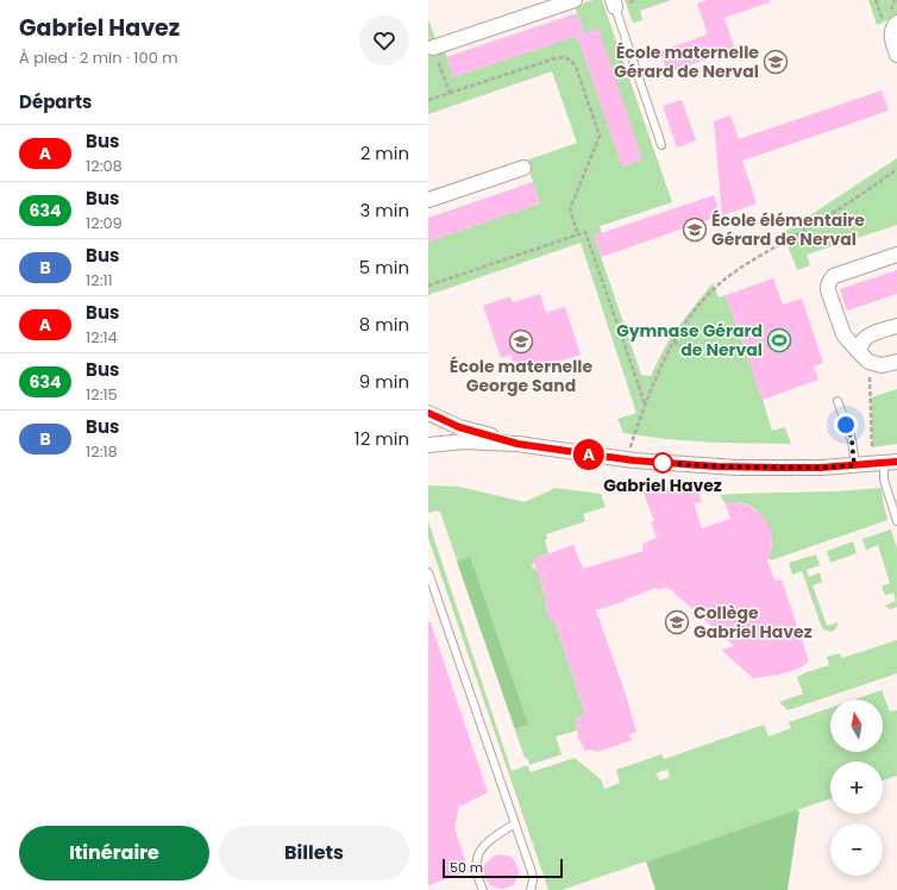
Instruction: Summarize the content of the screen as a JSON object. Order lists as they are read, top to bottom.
{
  "places": {
    "school or university": [
      "École maternelle Gérard de Nerval",
      "École élémentaire Gérard de Nerval",
      "École maternelle George Sand",
      "Collège Gabriel Havez"
    ],
    "sports": ["Gymnase Gérard de Nerval"],
    "other": ["Gabriel Havez"]
  },
  "lines": ["bus line A"],
  "scale_bar": "50 m",
  "north": "top",
  "page": {
    "heading": [
      ["Gabriel Havez", "À pied · 2 min · 100 m"],
      "Départs"
    ],
    "on_map": "A",
    "list": [
      {
        "mark": "A",
        "name": "Bus",
        "note": "12:08",
        "value": "2 min"
      },
      {
        "mark": "634",
        "name": "Bus",
        "note": "12:09",
        "value": "3 min"
      },
      {
        "mark": "B",
        "name": "Bus",
        "note": "12:11",
        "value": "5 min"
      },
      {
        "mark": "A",
        "name": "Bus",
        "note": "12:14",
        "value": "8 min"
      },
      {
        "mark": "634",
        "name": "Bus",
        "note": "12:15",
        "value": "9 min"
      },
      {
        "mark": "B",
        "name": "Bus",
        "note": "12:18",
        "value": "12 min"
      }
    ],
    "map_buttons": ["+", "−"],
    "buttons": ["Itinéraire", "Billets"],
    "scale": "50 m"
  }
}
